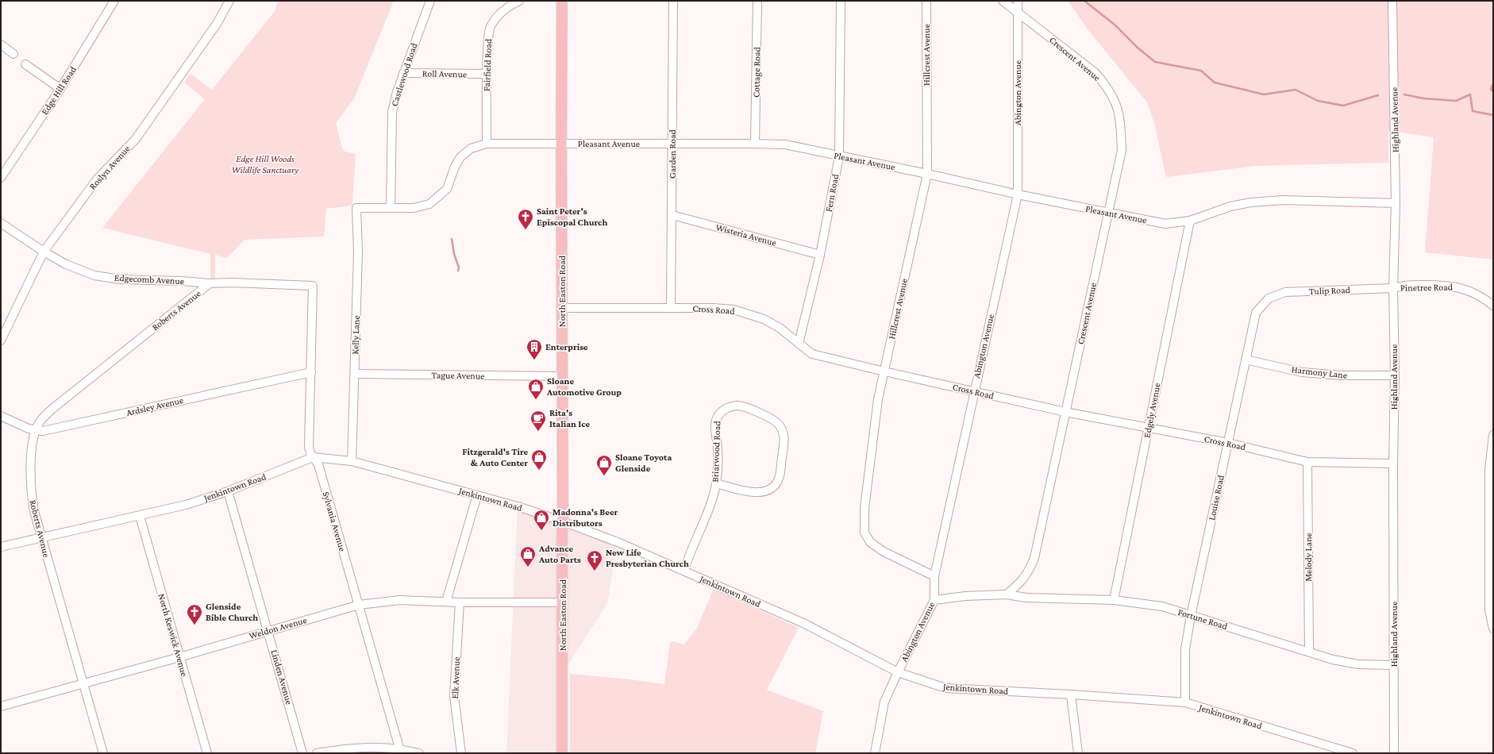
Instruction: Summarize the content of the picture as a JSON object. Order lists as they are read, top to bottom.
{
  "streets": {
    "main road": ["North Easton Road"],
    "street": [
      "Hillcrest Avenue",
      "Crescent Avenue",
      "Fairfield Road",
      "Cottage Road",
      "Roll Avenue",
      "Castlewood Road",
      "Edge Hill Road",
      "Abington Avenue",
      "Highland Avenue",
      "Pleasant Avenue",
      "Garden Road",
      "Roslyn Avenue",
      "Fern Road",
      "Wisteria Avenue",
      "Edgecomb Avenue",
      "Pinetree Road",
      "Tulip Road",
      "Cross Road",
      "Roberts Avenue",
      "Kelly Lane",
      "Harmony Lane",
      "Tague Avenue",
      "Ardsley Avenue",
      "Edgely Avenue",
      "Briarwood Road",
      "Jenkintown Road",
      "Louise Road",
      "Sylvania Avenue",
      "Melody Lane",
      "Fortune Road",
      "Weldon Avenue",
      "North Keswick Avenue",
      "Linden Avenue",
      "Elk Avenue"
    ]
  },
  "crossings": [
    ["Hillcrest Avenue", "Abington Avenue"],
    ["Hillcrest Avenue", "Pleasant Avenue"],
    ["Hillcrest Avenue", "Cross Road"],
    ["Crescent Avenue", "Abington Avenue"],
    ["Crescent Avenue", "Pleasant Avenue"],
    ["Crescent Avenue", "Cross Road"],
    ["Crescent Avenue", "Fortune Road"],
    ["Fairfield Road", "Roll Avenue"],
    ["Fairfield Road", "Pleasant Avenue"],
    ["Cottage Road", "Pleasant Avenue"],
    ["Roll Avenue", "Castlewood Road"],
    ["Castlewood Road", "Pleasant Avenue"],
    ["Abington Avenue", "Pleasant Avenue"],
    ["Abington Avenue", "Cross Road"],
    ["Abington Avenue", "Jenkintown Road"],
    ["Highland Avenue", "Pleasant Avenue"],
    ["Highland Avenue", "Pinetree Road"],
    ["Highland Avenue", "Tulip Road"],
    ["Highland Avenue", "Cross Road"],
    ["Highland Avenue", "Harmony Lane"],
    ["Highland Avenue", "Fortune Road"],
    ["Pleasant Avenue", "Garden Road"],
    ["Pleasant Avenue", "Fern Road"],
    ["Pleasant Avenue", "North Easton Road"],
    ["Pleasant Avenue", "Kelly Lane"],
    ["Pleasant Avenue", "Edgely Avenue"],
    ["Garden Road", "Wisteria Avenue"],
    ["Garden Road", "Cross Road"],
    ["Roslyn Avenue", "Edgecomb Avenue"],
    ["Fern Road", "Wisteria Avenue"],
    ["Fern Road", "Cross Road"],
    ["Edgecomb Avenue", "Roberts Avenue"],
    ["Edgecomb Avenue", "Sylvania Avenue"],
    ["Pinetree Road", "Tulip Road"],
    ["Tulip Road", "Louise Road"],
    ["North Easton Road", "Cross Road"],
    ["North Easton Road", "Tague Avenue"],
    ["North Easton Road", "Jenkintown Road"],
    ["North Easton Road", "Weldon Avenue"],
    ["Cross Road", "Edgely Avenue"],
    ["Cross Road", "Louise Road"],
    ["Cross Road", "Melody Lane"],
    ["Roberts Avenue", "Ardsley Avenue"],
    ["Roberts Avenue", "Jenkintown Road"],
    ["Roberts Avenue", "Weldon Avenue"],
    ["Kelly Lane", "Tague Avenue"],
    ["Kelly Lane", "Jenkintown Road"],
    ["Harmony Lane", "Louise Road"],
    ["Ardsley Avenue", "Sylvania Avenue"],
    ["Edgely Avenue", "Fortune Road"],
    ["Briarwood Road", "Jenkintown Road"],
    ["Jenkintown Road", "Louise Road"],
    ["Jenkintown Road", "Sylvania Avenue"],
    ["Jenkintown Road", "North Keswick Avenue"],
    ["Jenkintown Road", "Linden Avenue"],
    ["Louise Road", "Fortune Road"],
    ["Sylvania Avenue", "Weldon Avenue"],
    ["Melody Lane", "Fortune Road"],
    ["Weldon Avenue", "North Keswick Avenue"],
    ["Weldon Avenue", "Linden Avenue"],
    ["Weldon Avenue", "Elk Avenue"]
  ],
  "parks": ["Edge Hill Woods Wildlife Sanctuary"],
  "places": {
    "church": ["Saint Peter's Episcopal Church", "New Life Presbyterian Church", "Glenside Bible Church"],
    "building": ["Enterprise"],
    "shop": [
      "Sloane Automotive Group",
      "Fitzgerald's Tire & Auto Center",
      "Sloane Toyota Glenside",
      "Madonna's Beer Distributors",
      "Advance Auto Parts"
    ],
    "cafe": ["Rita's Italian Ice"]
  }
}
